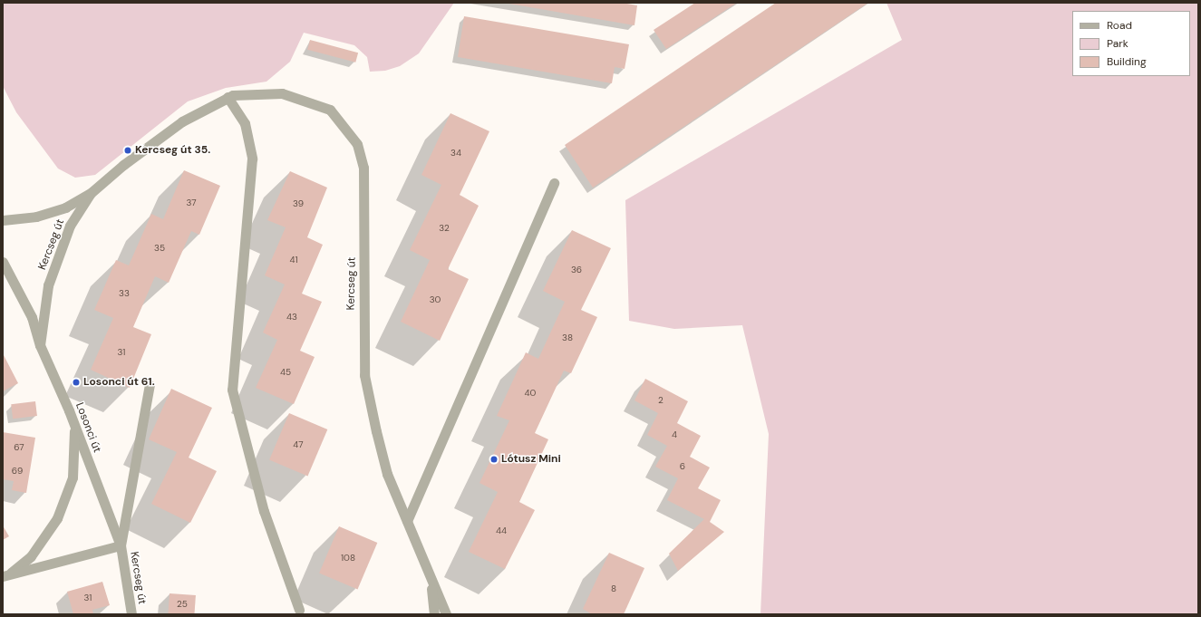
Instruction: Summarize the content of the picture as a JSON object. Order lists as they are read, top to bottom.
{
  "streets": {
    "street": ["Kercseg út", "Losonci út"]
  },
  "crossings": [
    ["Kercseg út", "Losonci út"]
  ],
  "places": ["Kercseg út 35.", "Losonci út 61.", "Lótusz Mini"],
  "house_numbers": [
    "34",
    "37",
    "39",
    "32",
    "35",
    "41",
    "36",
    "33",
    "30",
    "43",
    "38",
    "31",
    "45",
    "40",
    "2",
    "4",
    "47",
    "67",
    "6",
    "69",
    "44",
    "108",
    "8",
    "31",
    "25"
  ],
  "legend": ["Road", "Park", "Building"]
}
